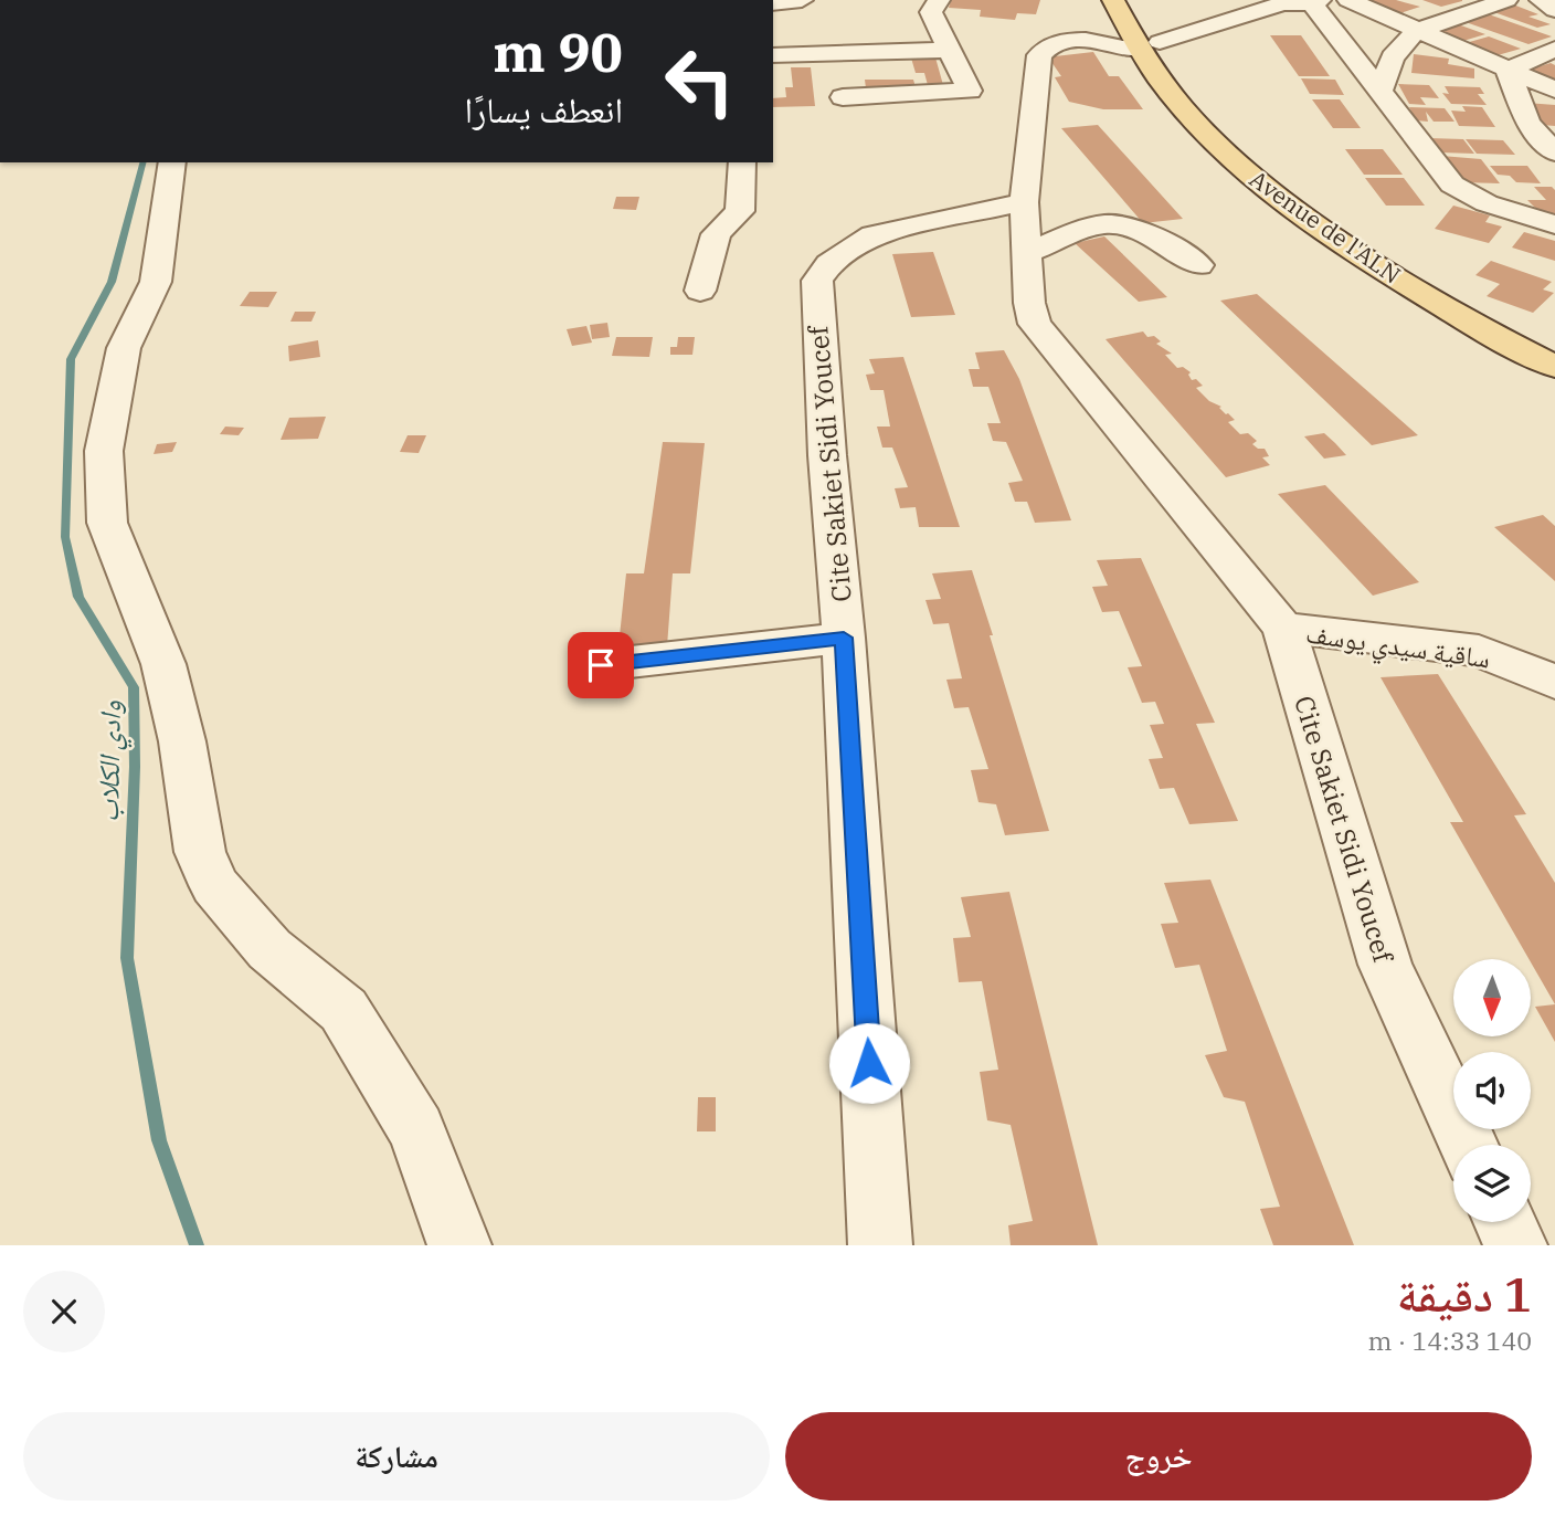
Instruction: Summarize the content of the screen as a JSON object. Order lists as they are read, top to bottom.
{
  "streets": {
    "main road": ["Avenue de l'ALN"],
    "street": ["Cite Sakiet Sidi Youcef", "ساقية سيدي يوسف"]
  },
  "crossings": [
    ["Avenue de l'ALN", "Cite Sakiet Sidi Youcef"],
    ["Cite Sakiet Sidi Youcef", "ساقية سيدي يوسف"]
  ],
  "water": ["وادي الكلاب"],
  "north": "bottom",
  "page": {
    "turn": ["90 m", "انعطف يسارًا"],
    "heading": ["1 دقيقة", "140 m · 14:33"],
    "buttons": ["خروج", "مشاركة"]
  }
}
